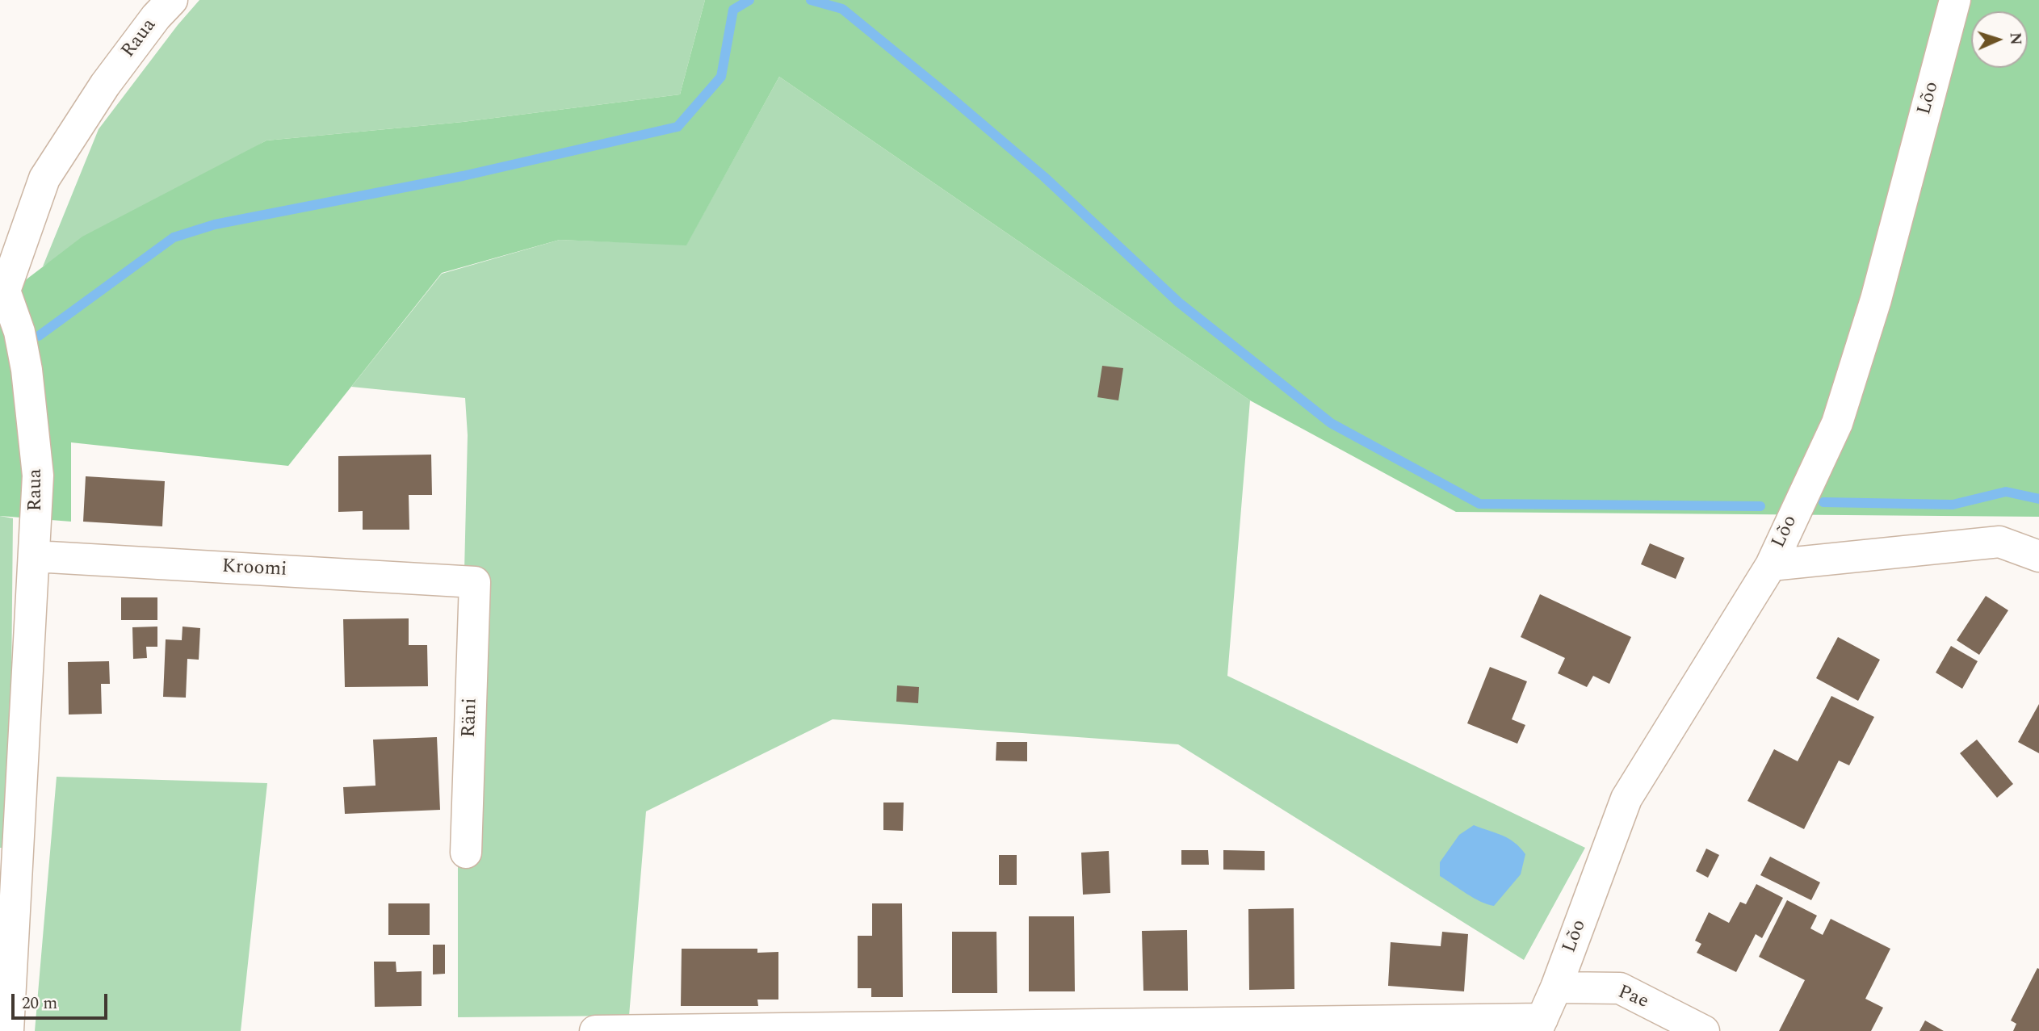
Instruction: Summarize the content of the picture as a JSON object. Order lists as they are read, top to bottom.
{
  "streets": {
    "street": [
      "Raua",
      "Lõo",
      "Kroomi",
      "Räni",
      "Pae"
    ]
  },
  "crossings": [
    ["Raua", "Kroomi"],
    ["Lõo", "Pae"],
    ["Kroomi", "Räni"]
  ],
  "scale_bar": "20 m",
  "north": "right"
}
